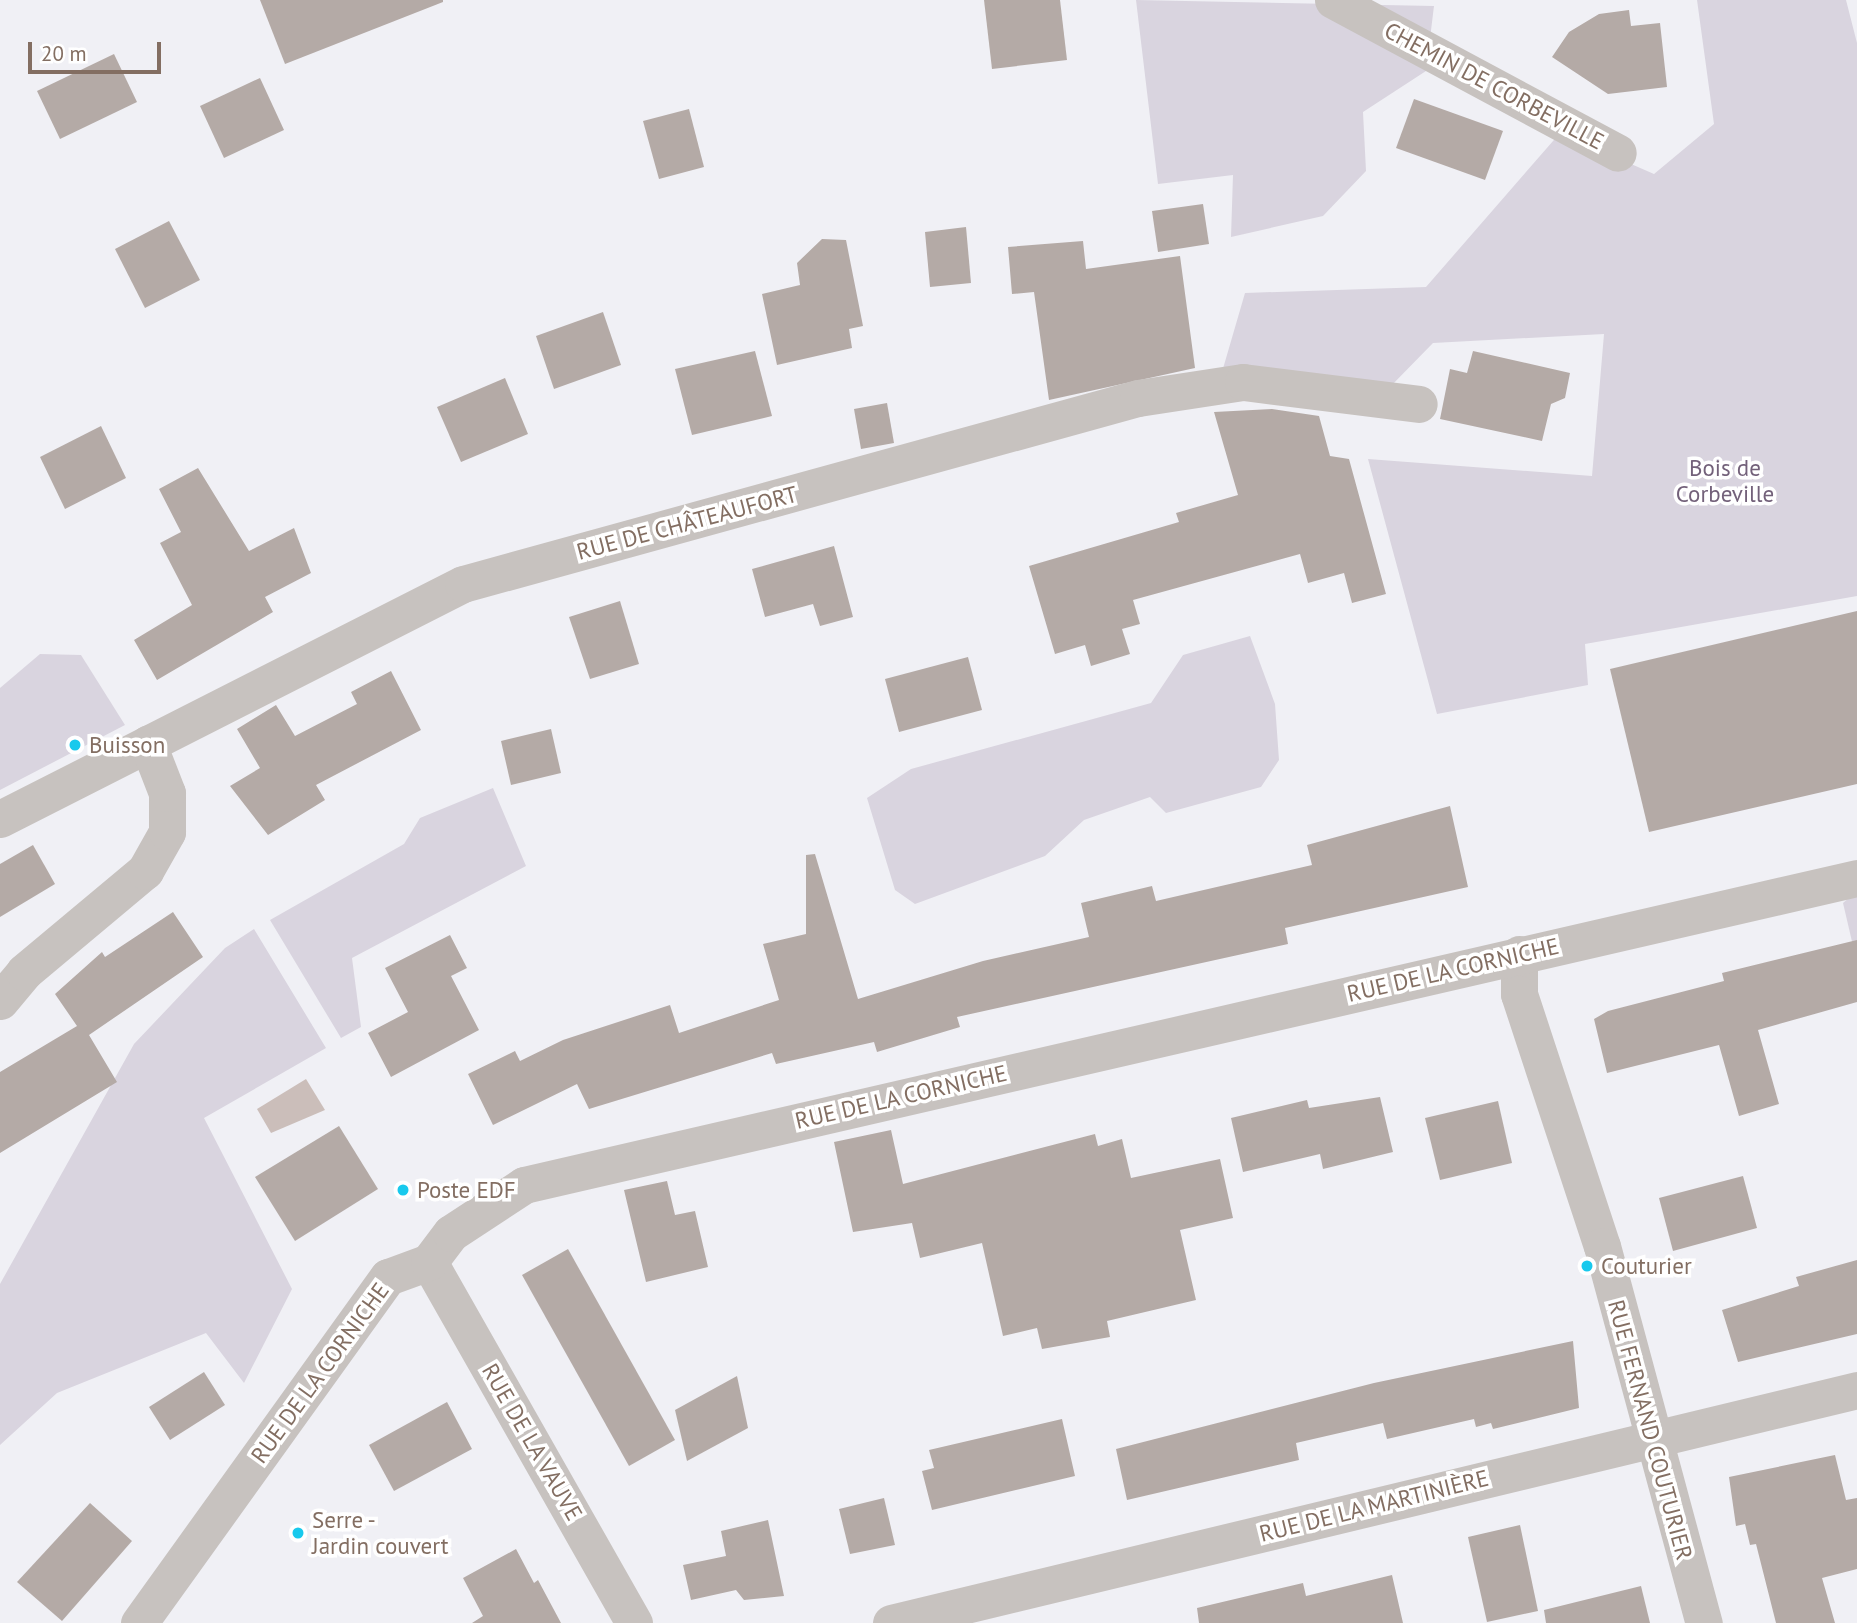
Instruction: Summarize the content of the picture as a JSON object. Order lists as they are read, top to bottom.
{
  "streets": {
    "street": [
      "CHEMIN DE CORBEVILLE",
      "RUE DE CHÂTEAUFORT",
      "RUE DE LA CORNICHE",
      "RUE FERNAND COUTURIER",
      "RUE DE LA VAUVE",
      "RUE DE LA MARTINIÈRE"
    ]
  },
  "crossings": [
    ["RUE DE LA CORNICHE", "RUE FERNAND COUTURIER"],
    ["RUE DE LA CORNICHE", "RUE DE LA VAUVE"],
    ["RUE FERNAND COUTURIER", "RUE DE LA MARTINIÈRE"]
  ],
  "parks": ["Bois de Corbeville"],
  "places": [
    "Buisson",
    "Poste EDF",
    "Couturier",
    "Serre - Jardin couvert"
  ],
  "scale_bar": "20 m"
}
